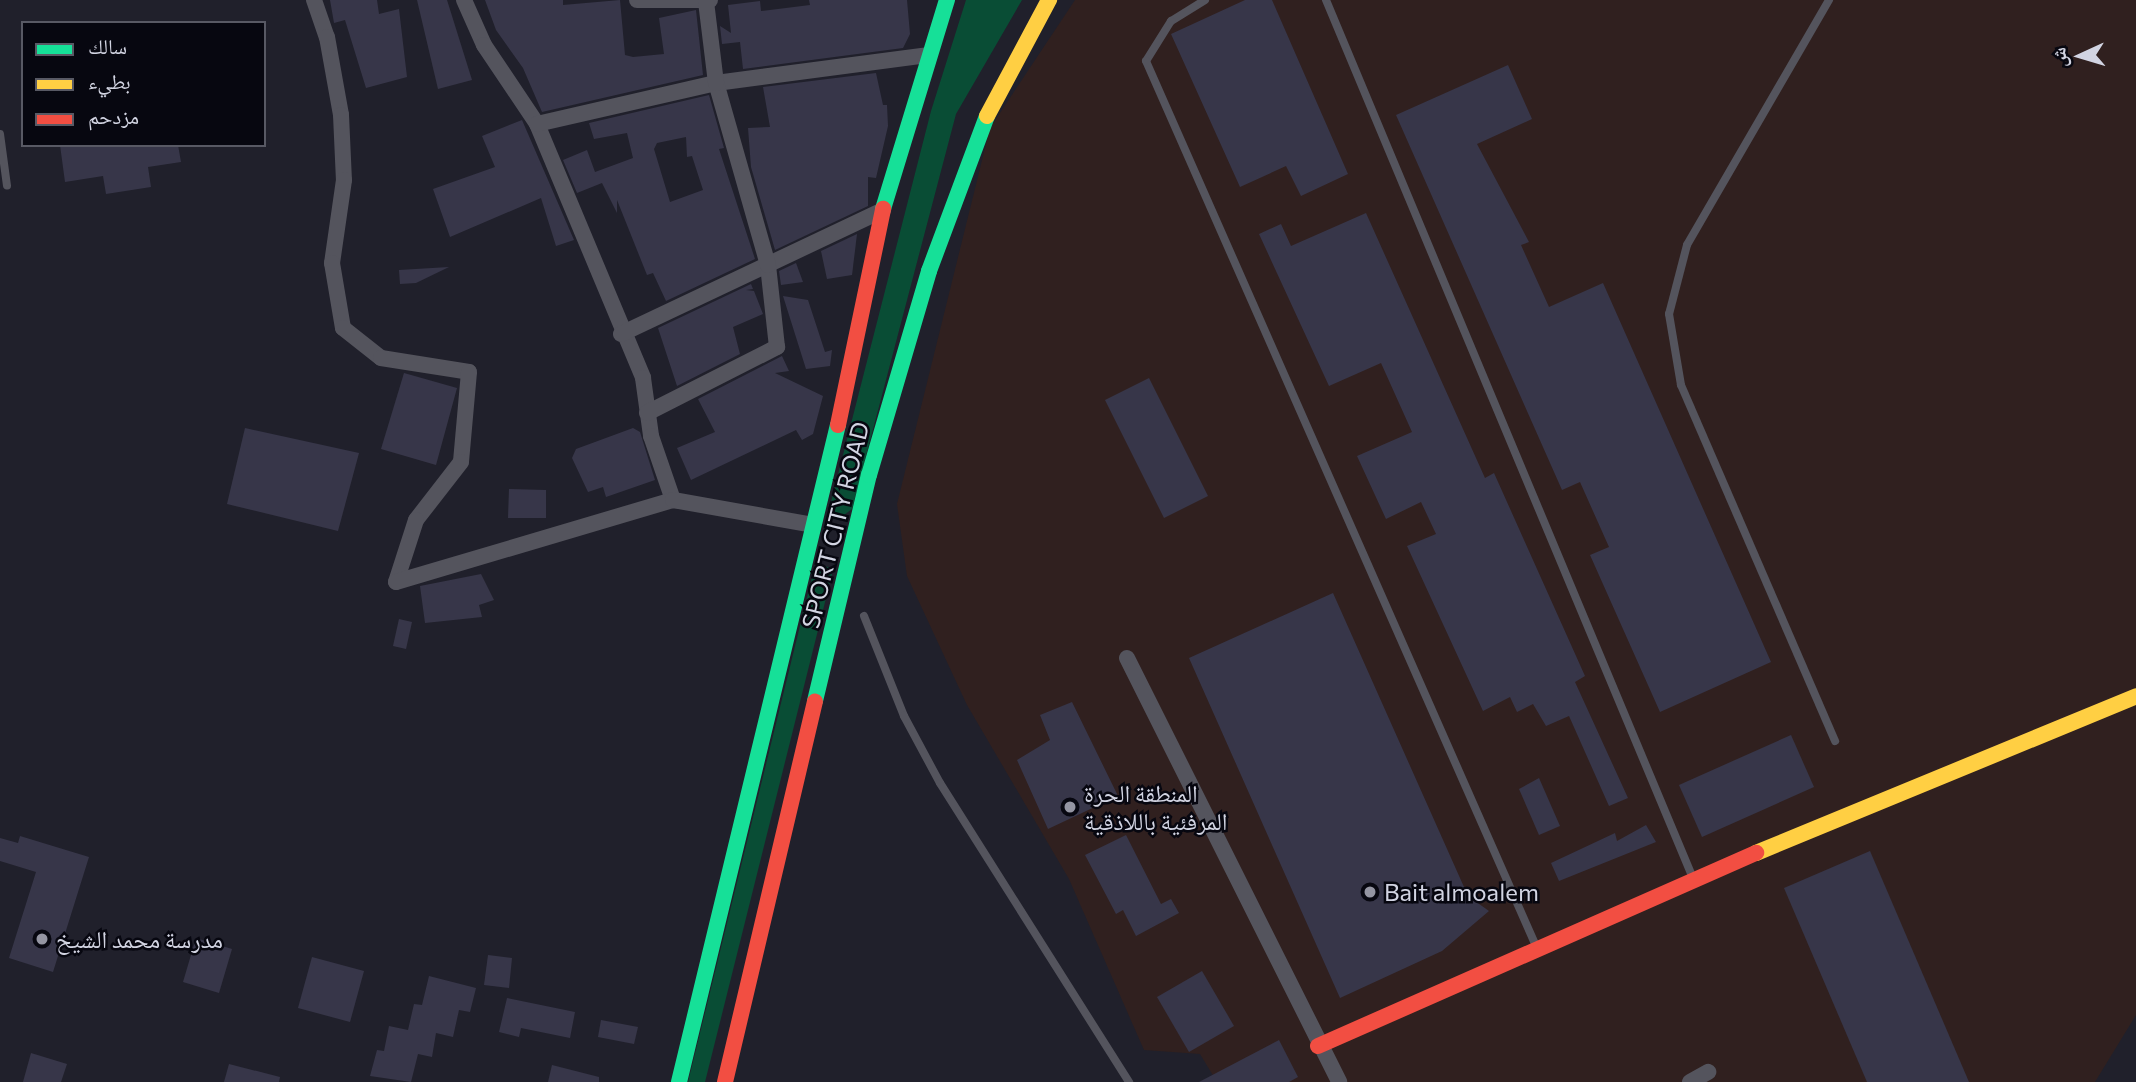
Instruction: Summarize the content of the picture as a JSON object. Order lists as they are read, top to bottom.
{
  "streets": {
    "main road": ["SPORT CITY ROAD"]
  },
  "places": ["المنطقة الحرة المرفئية باللاذقية", "Bait almoalem", "مدرسة محمد الشيخ"],
  "legend": ["سالك", "بطيء", "مزدحم"],
  "north": "left"
}
